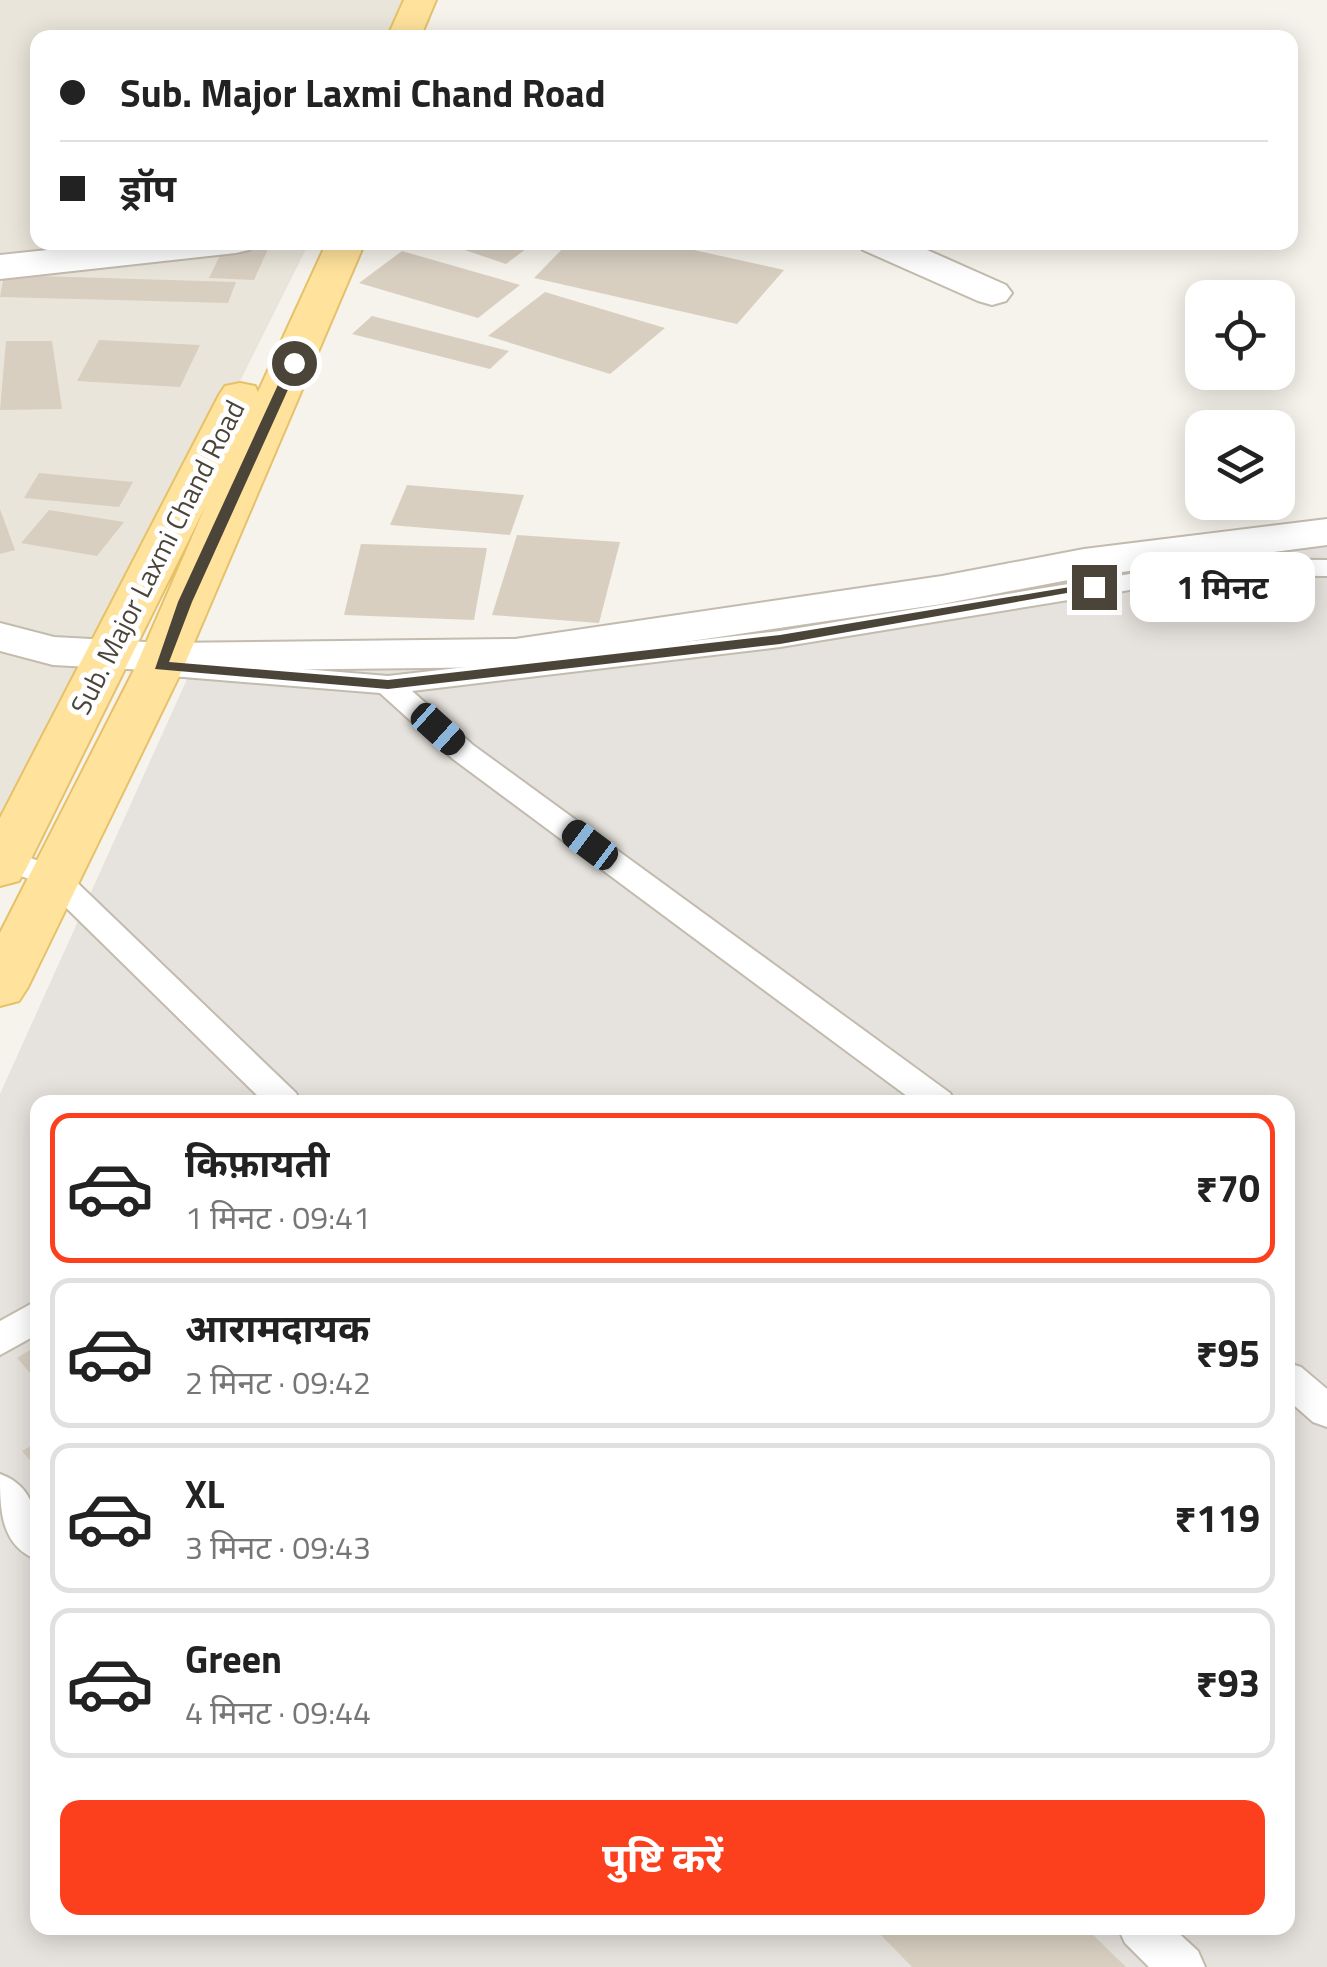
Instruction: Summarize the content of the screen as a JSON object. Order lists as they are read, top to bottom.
{
  "streets": {
    "main road": ["Sub. Major Laxmi Chand Road"]
  },
  "page": {
    "banner": ["Sub. Major Laxmi Chand Road", "ड्रॉप"],
    "bubble": "1 मिनट",
    "list": [
      {
        "name": "किफ़ायती",
        "note": "1 मिनट · 09:41",
        "value": "₹70"
      },
      {
        "name": "आरामदायक",
        "note": "2 मिनट · 09:42",
        "value": "₹95"
      },
      {
        "name": "XL",
        "note": "3 मिनट · 09:43",
        "value": "₹119"
      },
      {
        "name": "Green",
        "note": "4 मिनट · 09:44",
        "value": "₹93"
      }
    ],
    "buttons": "पुष्टि करें"
  }
}
